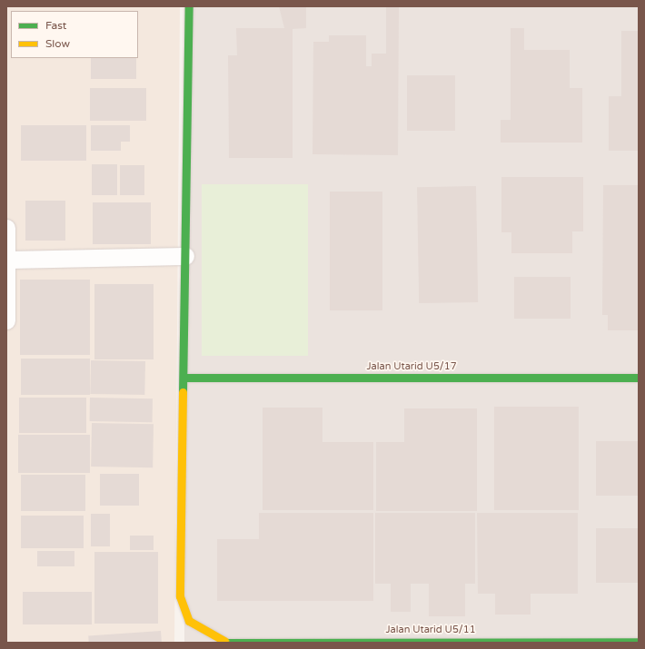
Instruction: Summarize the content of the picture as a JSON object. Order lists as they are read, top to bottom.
{
  "streets": {
    "street": ["Jalan Utarid U5/17", "Jalan Utarid U5/11"]
  },
  "legend": ["Fast", "Slow"]
}
